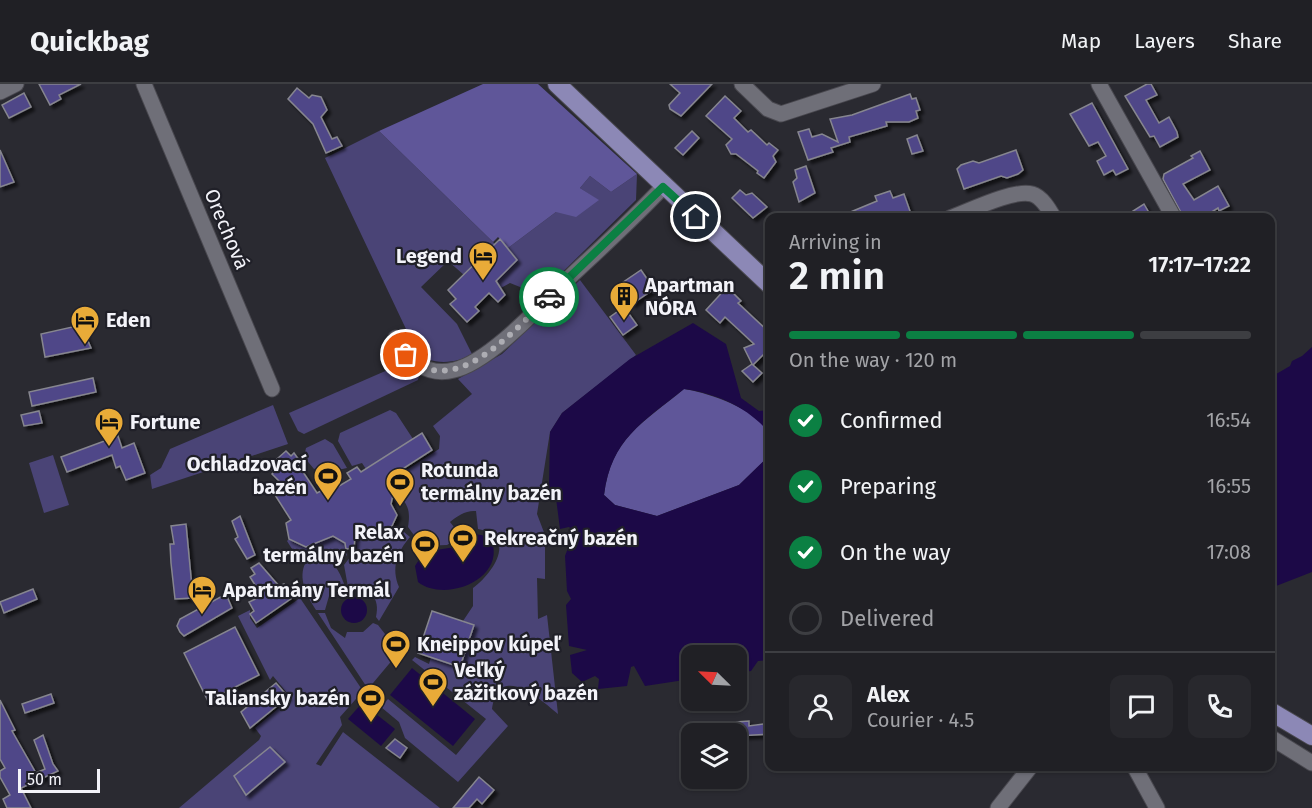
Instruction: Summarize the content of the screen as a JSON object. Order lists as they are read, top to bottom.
{
  "streets": {
    "street": ["Orechová"]
  },
  "places": {
    "hotel": [
      "Legend",
      "Eden",
      "Fortune",
      "Apartmány Termál"
    ],
    "building": ["Apartman NÓRA"],
    "sports": [
      "Ochladzovací bazén",
      "Rotunda termálny bazén",
      "Rekreačný bazén",
      "Relax termálny bazén",
      "Kneippov kúpeľ",
      "Veľký zážitkový bazén",
      "Taliansky bazén"
    ]
  },
  "scale_bar": "50 m",
  "north": "top left",
  "page": {
    "header": "Quickbag",
    "nav": ["Map", "Layers", "Share"],
    "heading": ["2 min", "Arriving in", "17:17–17:22"],
    "panel": ["Alex", "Courier · 4.5"],
    "bar": "On the way · 120 m",
    "list": [
      ["Confirmed", "16:54"],
      ["Preparing", "16:55"],
      ["On the way", "17:08"],
      "Delivered"
    ],
    "scale": "50 m"
  }
}
